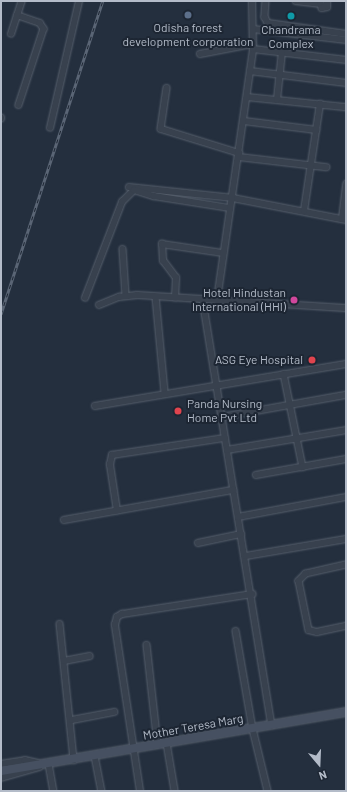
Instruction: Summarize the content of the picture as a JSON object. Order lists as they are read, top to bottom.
{
  "streets": {
    "street": ["Mother Teresa Marg"]
  },
  "places": [
    "Odisha forest development corporation",
    "Chandrama Complex",
    "Hotel Hindustan International (HHI)",
    "ASG Eye Hospital",
    "Panda Nursing Home Pvt Ltd"
  ],
  "north": "bottom"
}
